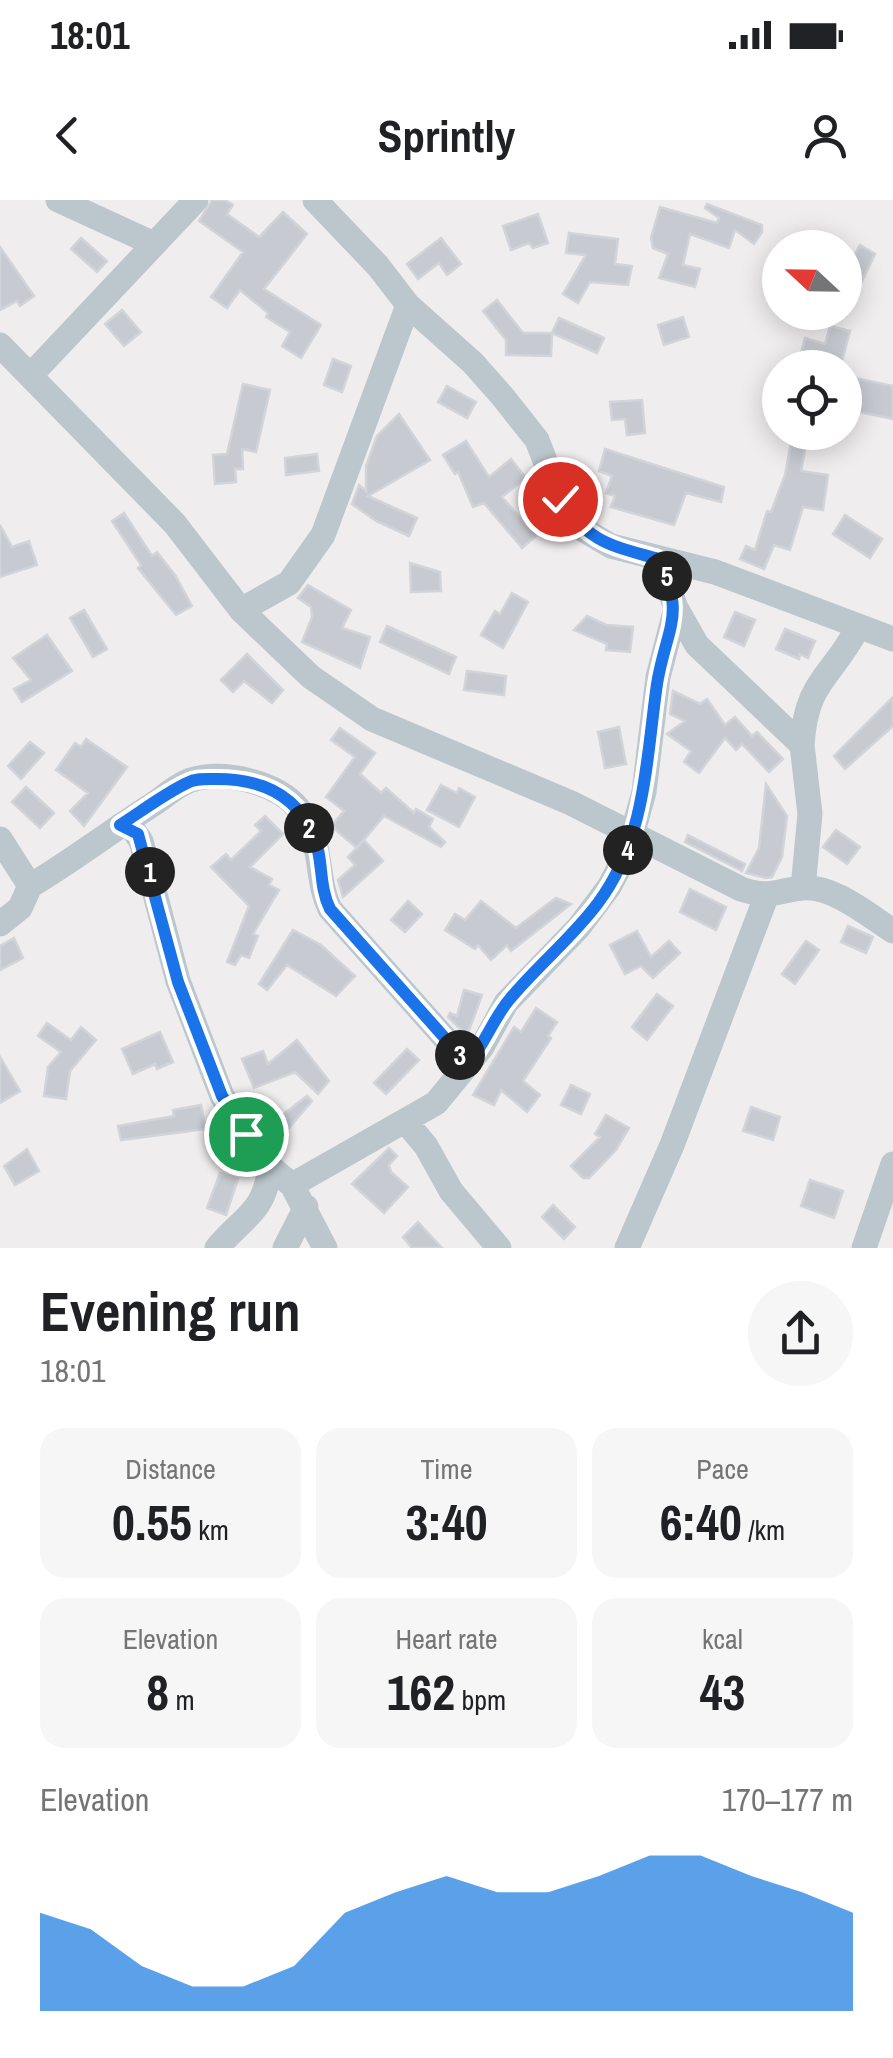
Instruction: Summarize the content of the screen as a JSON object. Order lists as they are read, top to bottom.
{
  "north": "left",
  "page": {
    "status": "18:01",
    "header": "Sprintly",
    "pins": [
      "5",
      "2",
      "4",
      "1",
      "3"
    ],
    "heading": ["Evening run", "18:01"],
    "stats": [
      ["Distance", "0.55 km"],
      ["Time", "3:40"],
      ["Pace", "6:40 /km"],
      ["Elevation", "8 m"],
      ["Heart rate", "162 bpm"],
      ["kcal", "43"]
    ],
    "chart": ["Elevation", "170–177 m"]
  }
}
